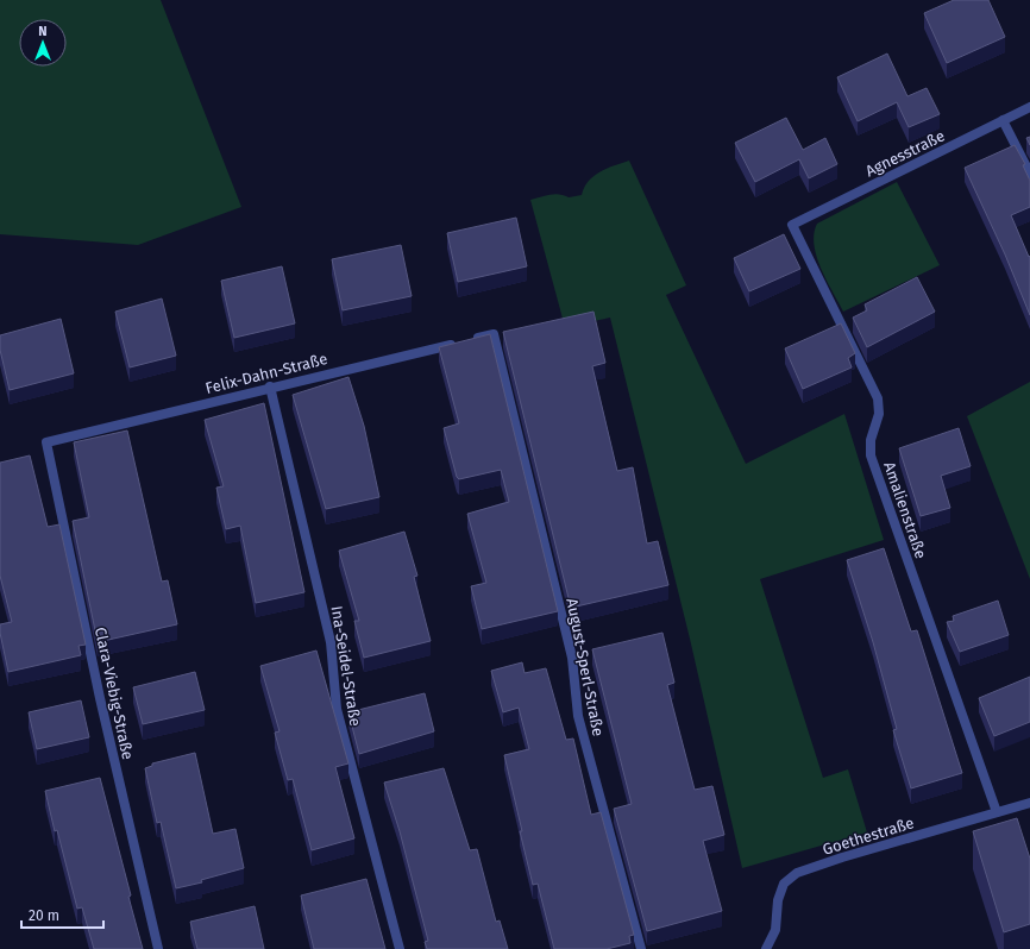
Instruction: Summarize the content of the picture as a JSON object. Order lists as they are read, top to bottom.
{
  "streets": {
    "street": [
      "Agnesstraße",
      "Felix-Dahn-Straße",
      "Amalienstraße",
      "Ina-Seidel-Straße",
      "August-Sperl-Straße",
      "Clara-Viebig-Straße",
      "Goethestraße"
    ]
  },
  "crossings": [
    ["Agnesstraße", "Amalienstraße"],
    ["Felix-Dahn-Straße", "Ina-Seidel-Straße"],
    ["Felix-Dahn-Straße", "August-Sperl-Straße"],
    ["Felix-Dahn-Straße", "Clara-Viebig-Straße"],
    ["Amalienstraße", "Goethestraße"]
  ],
  "scale_bar": "20 m",
  "north": "top"
}
